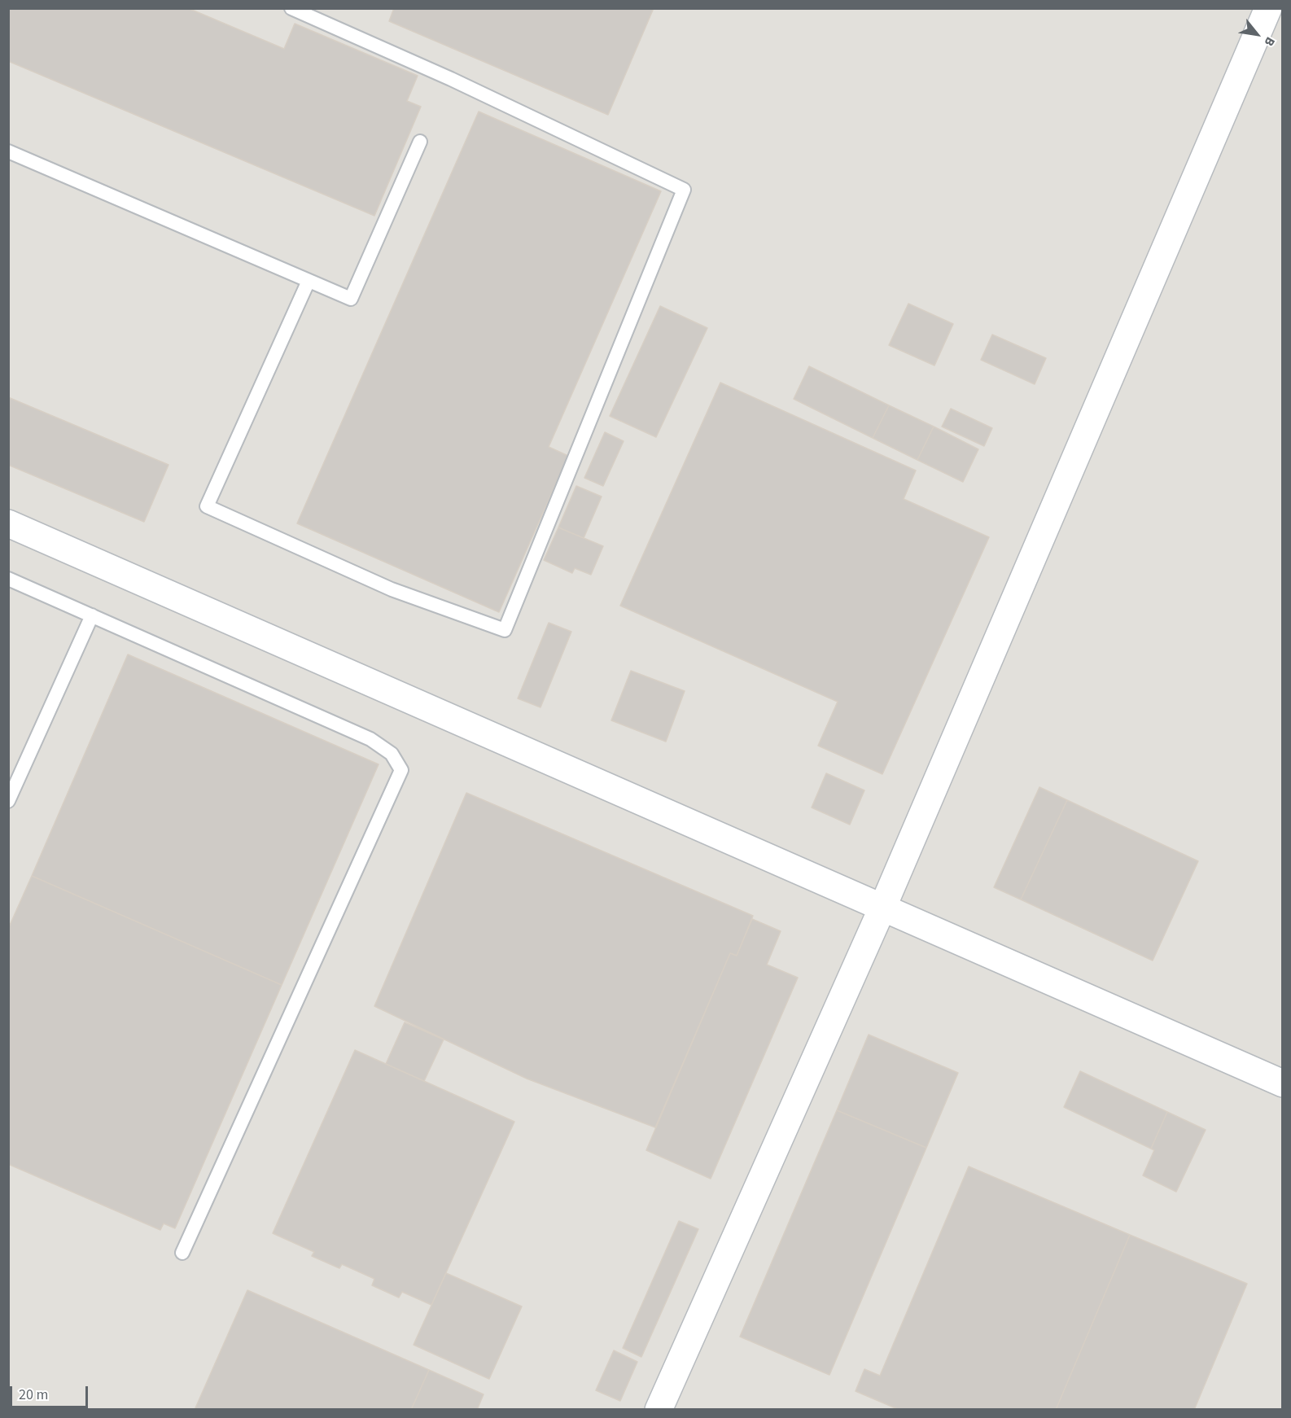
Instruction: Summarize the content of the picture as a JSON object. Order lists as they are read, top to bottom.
{
  "scale_bar": "20 m",
  "north": "bottom right"
}
